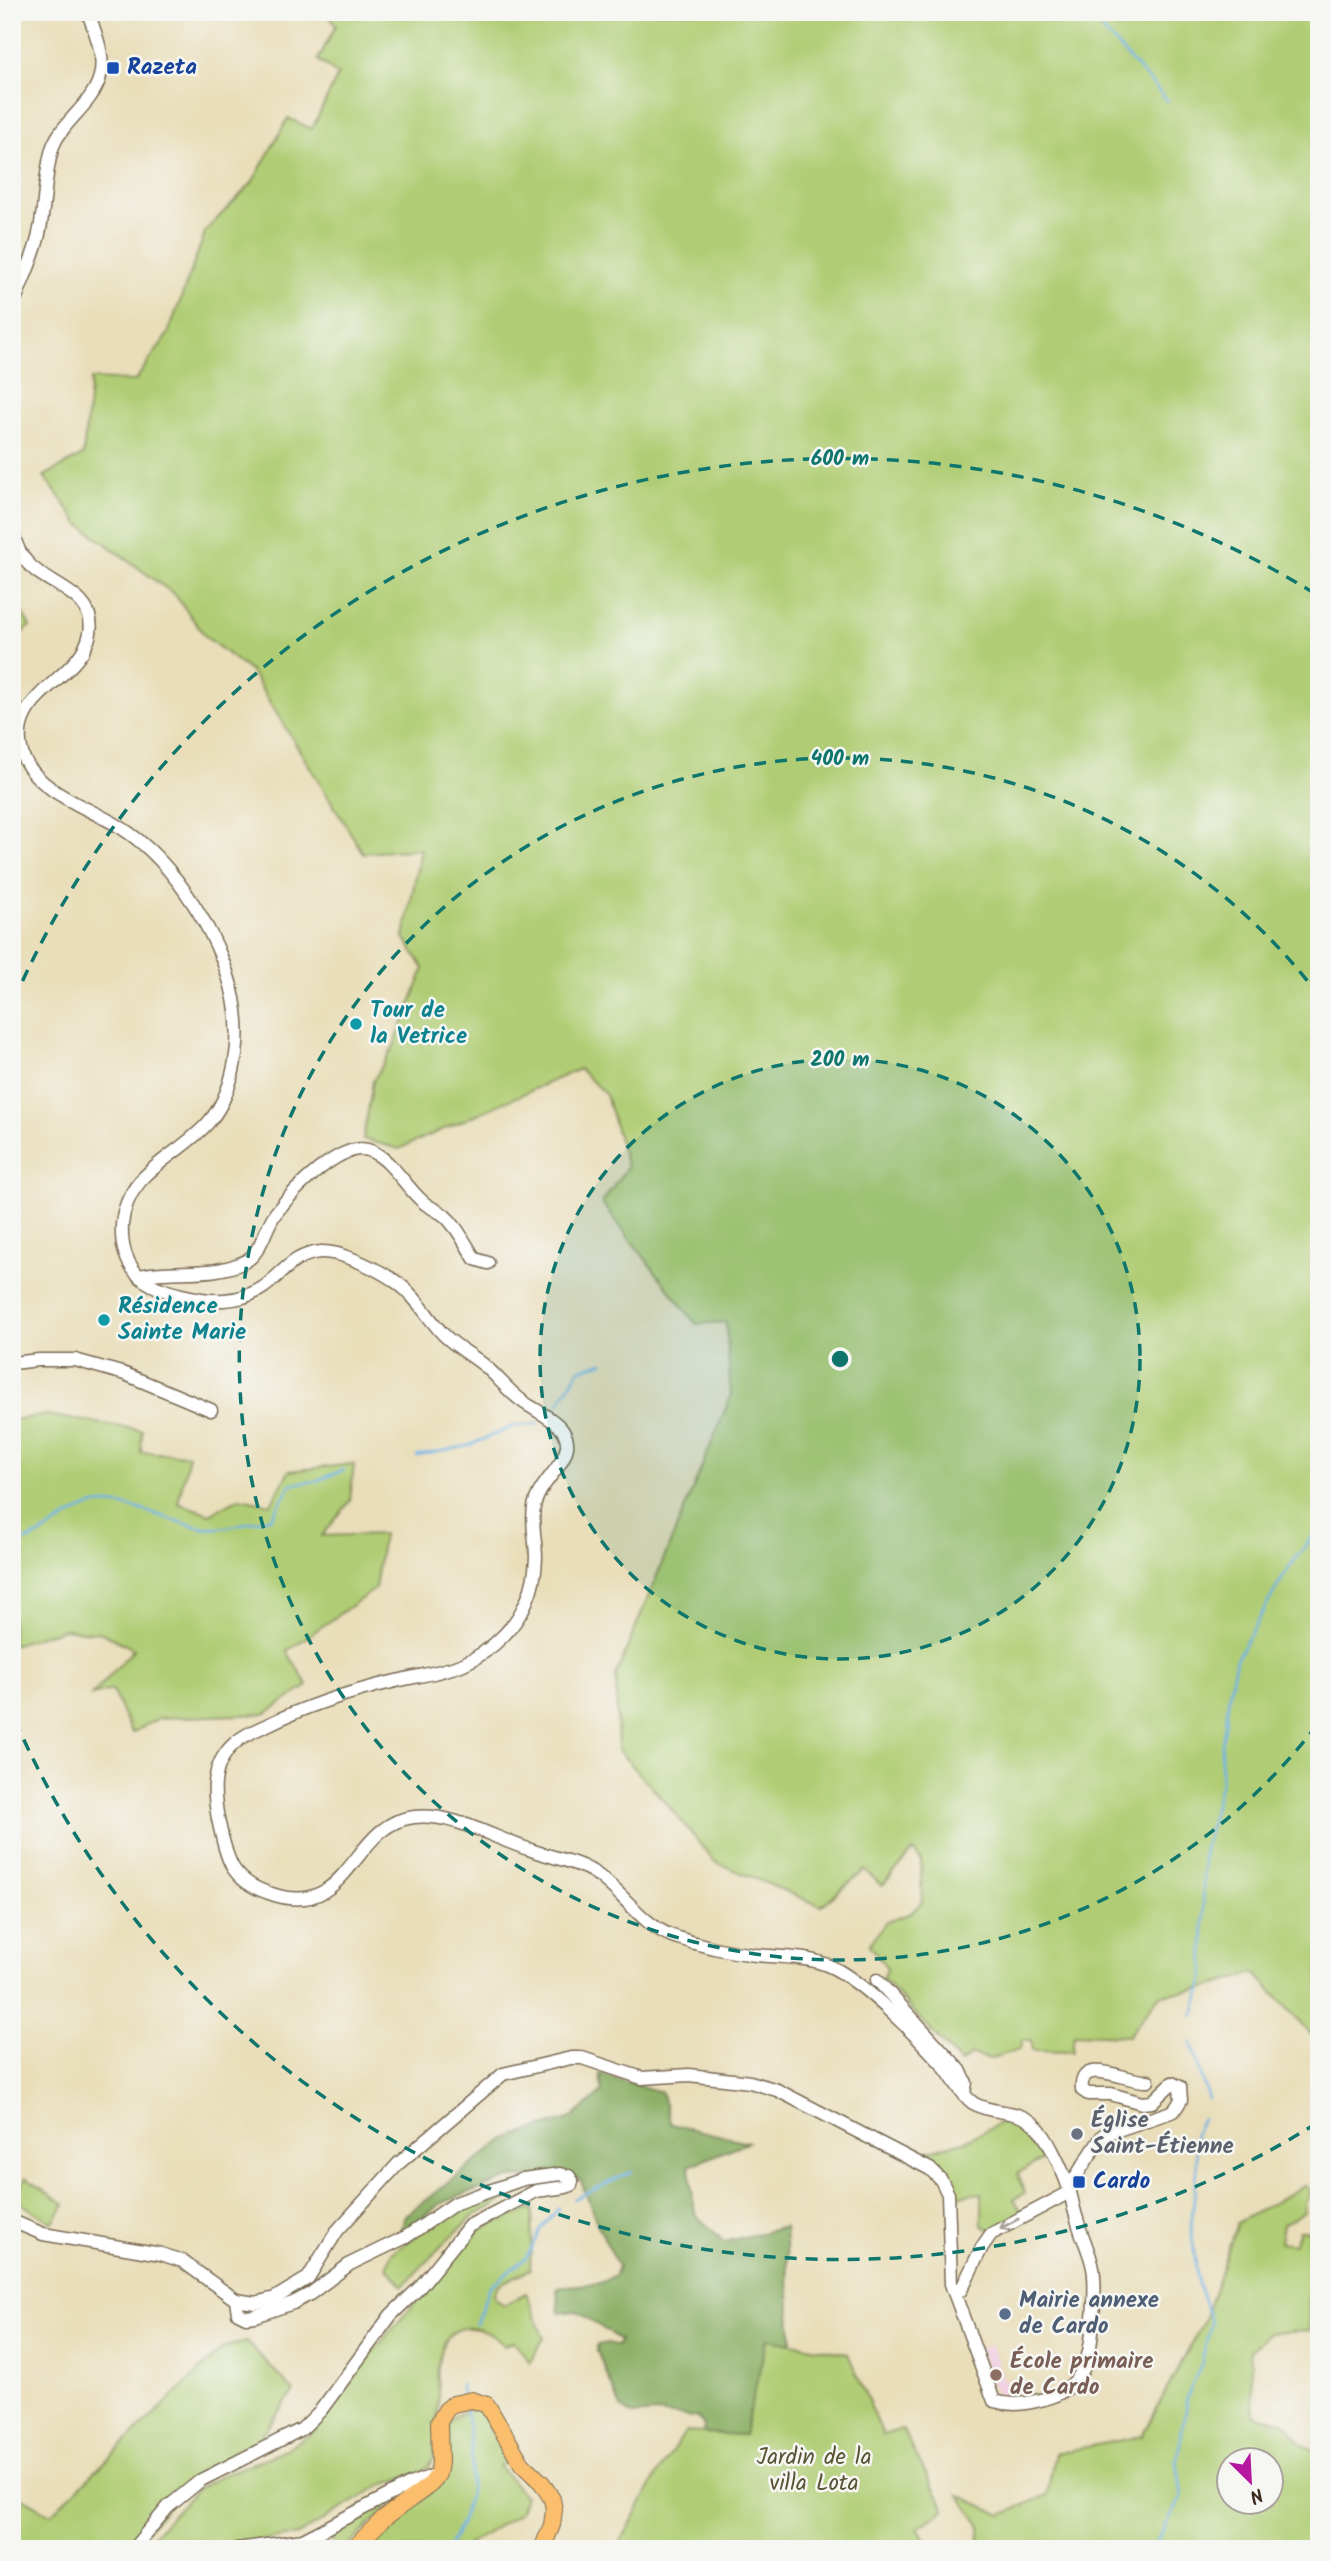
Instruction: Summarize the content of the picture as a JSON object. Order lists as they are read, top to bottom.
{
  "parks": ["Jardin de la villa Lota"],
  "places": {
    "transit": ["Razeta", "Cardo"],
    "other": [
      "Tour de la Vetrice",
      "Résidence Sainte Marie",
      "Église Saint-Étienne",
      "Mairie annexe de Cardo",
      "École primaire de Cardo"
    ]
  },
  "north": "bottom right",
  "rings": ["600 m", "400 m", "200 m"]
}
